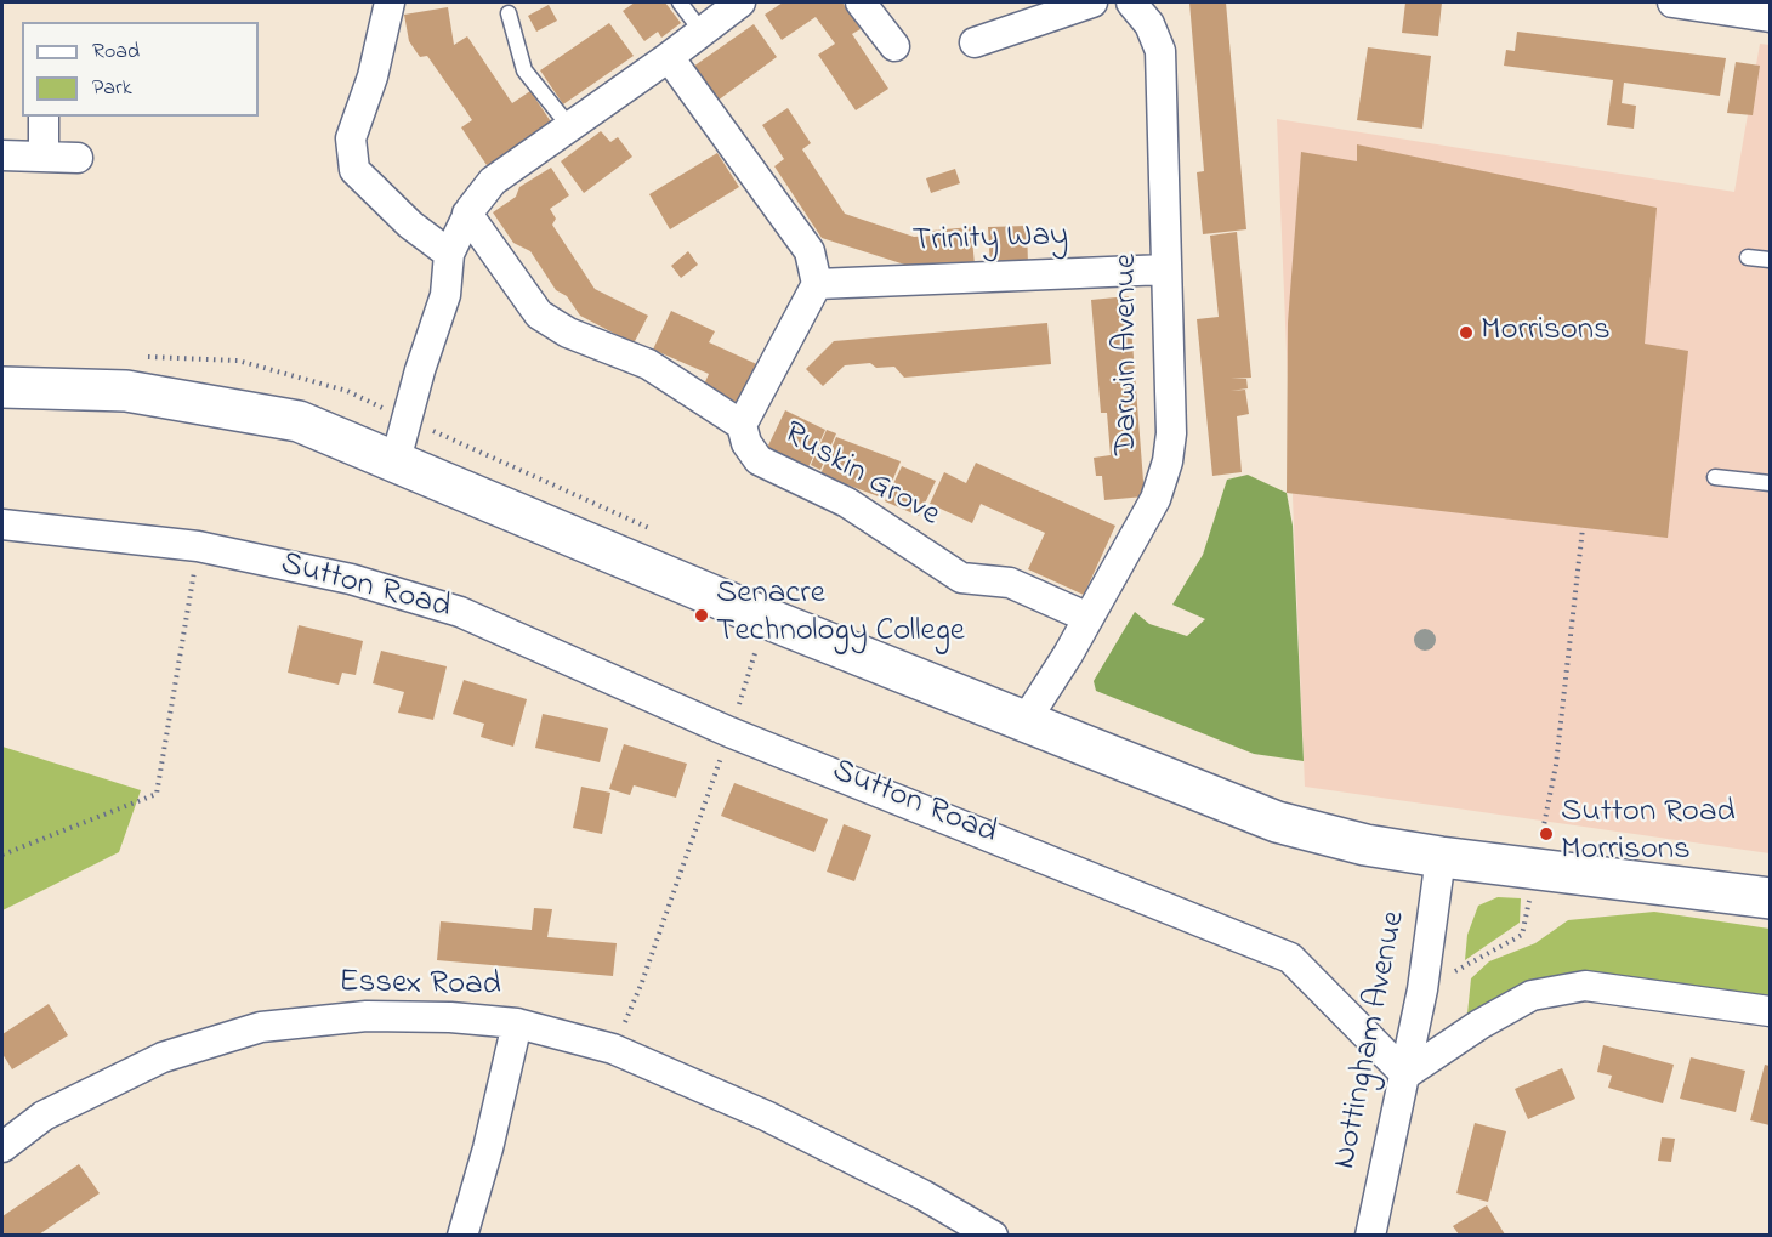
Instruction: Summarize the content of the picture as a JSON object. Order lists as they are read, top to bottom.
{
  "streets": {
    "street": [
      "Trinity Way",
      "Darwin Avenue",
      "Ruskin Grove",
      "Sutton Road",
      "Essex Road",
      "Nottingham Avenue"
    ]
  },
  "crossings": [
    ["Trinity Way", "Darwin Avenue"],
    ["Darwin Avenue", "Ruskin Grove"],
    ["Sutton Road", "Nottingham Avenue"]
  ],
  "places": ["Morrisons", "Senacre Technology College", "Sutton Road Morrisons"],
  "legend": ["Road", "Park"]
}
